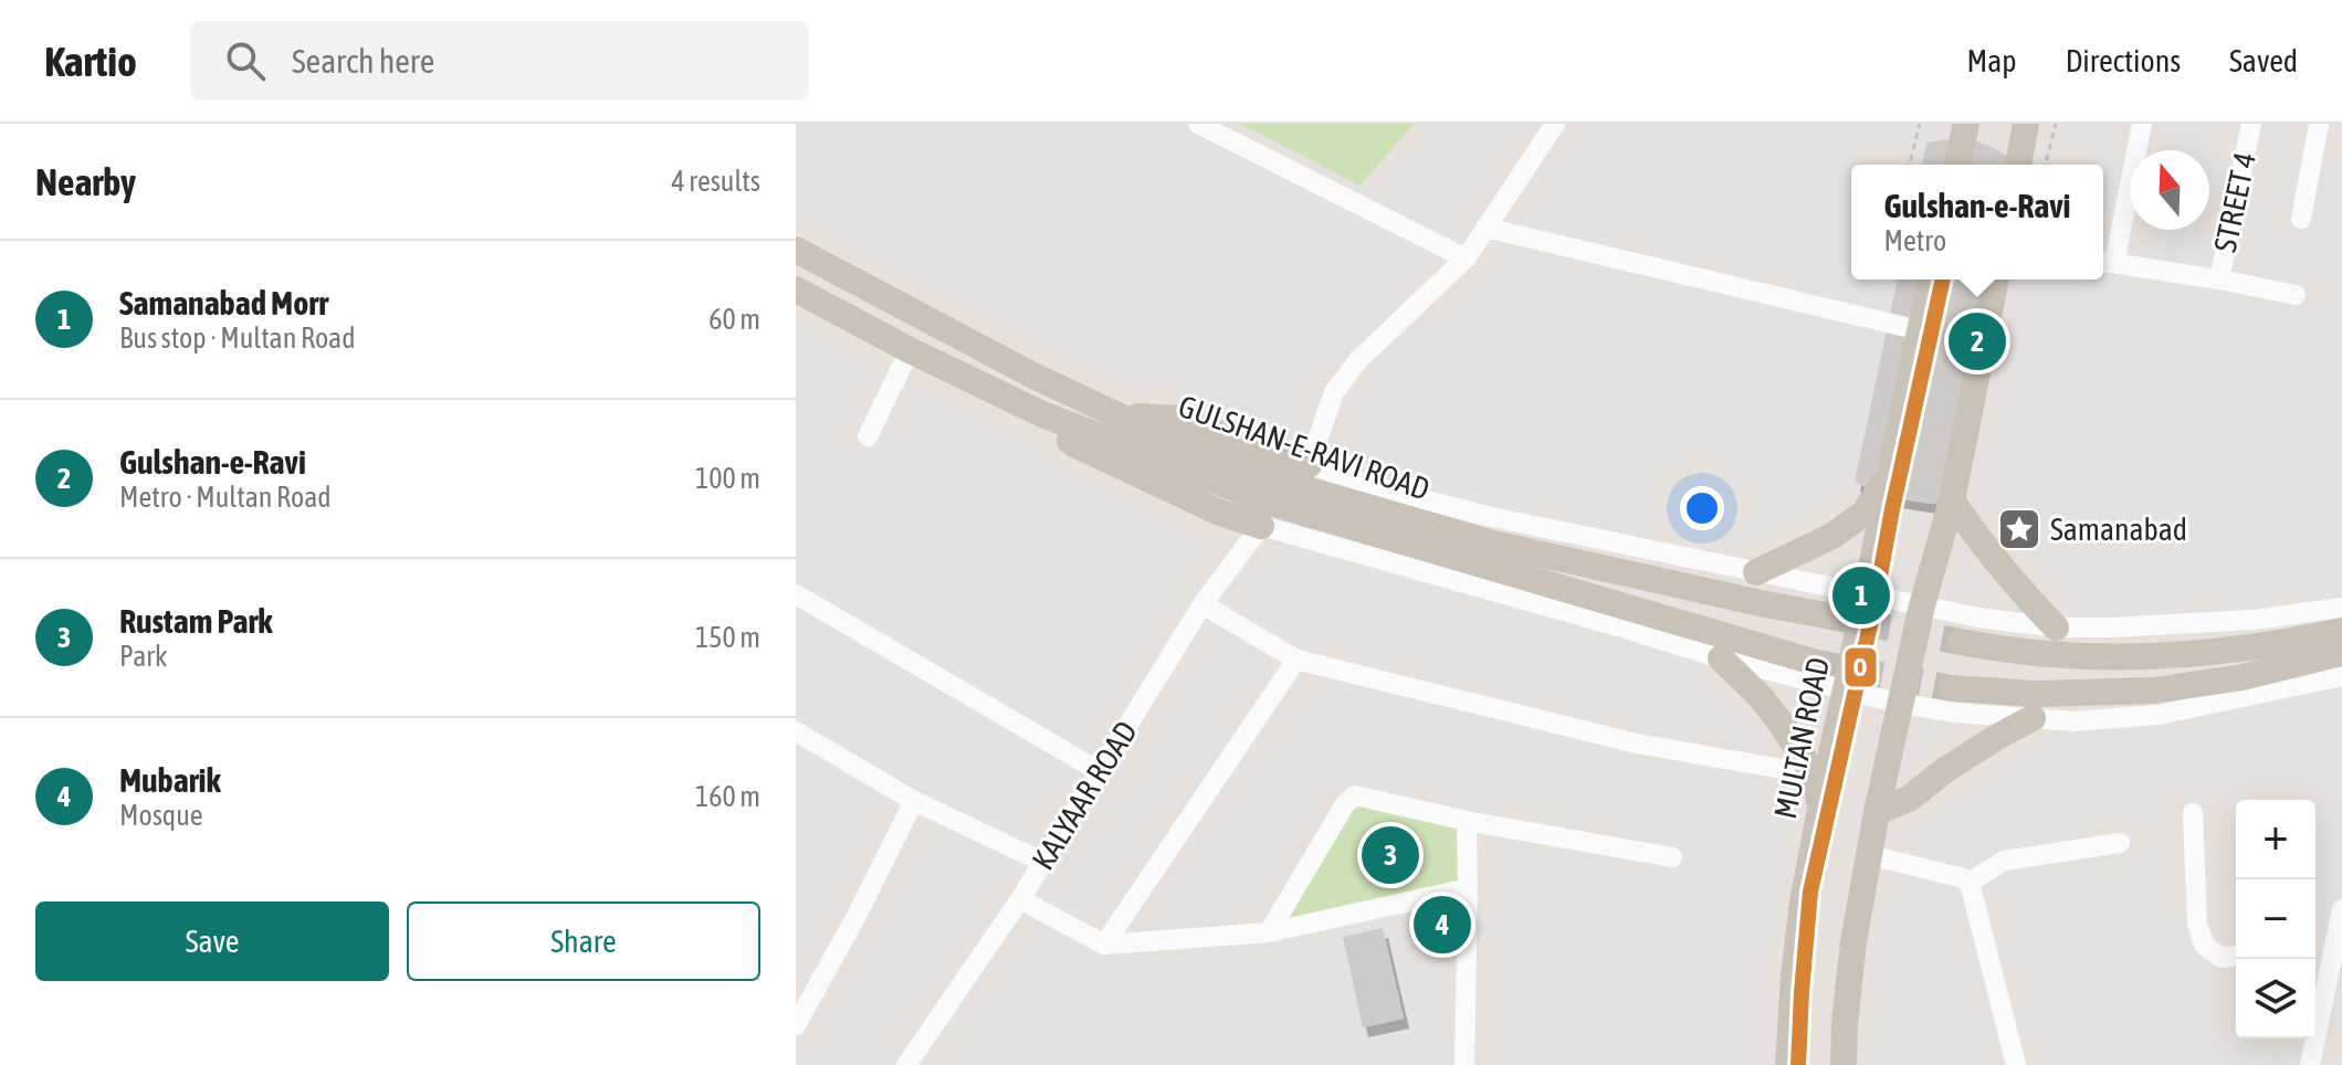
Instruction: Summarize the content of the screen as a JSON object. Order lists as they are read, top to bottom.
{
  "streets": {
    "main road": ["GULSHAN-E-RAVI ROAD", "MULTAN ROAD"],
    "street": ["STREET 4", "KALYAAR ROAD"]
  },
  "places": {
    "place": ["Samanabad"]
  },
  "lines": ["transit line O"],
  "north": "top",
  "page": {
    "header": "Kartio",
    "search": "Search here",
    "nav": ["Map", "Directions", "Saved"],
    "heading": ["Nearby", "4 results"],
    "popup": ["Gulshan-e-Ravi", "Metro"],
    "list": [
      {
        "mark": "1",
        "name": "Samanabad Morr",
        "note": "Bus stop · Multan Road",
        "value": "60 m"
      },
      {
        "mark": "2",
        "name": "Gulshan-e-Ravi",
        "note": "Metro · Multan Road",
        "value": "100 m"
      },
      {
        "mark": "3",
        "name": "Rustam Park",
        "note": "Park",
        "value": "150 m"
      },
      {
        "mark": "4",
        "name": "Mubarik",
        "note": "Mosque",
        "value": "160 m"
      }
    ],
    "pins": [
      "2",
      "1",
      "3",
      "4"
    ],
    "map_buttons": ["+", "−"],
    "buttons": ["Save", "Share"]
  }
}
